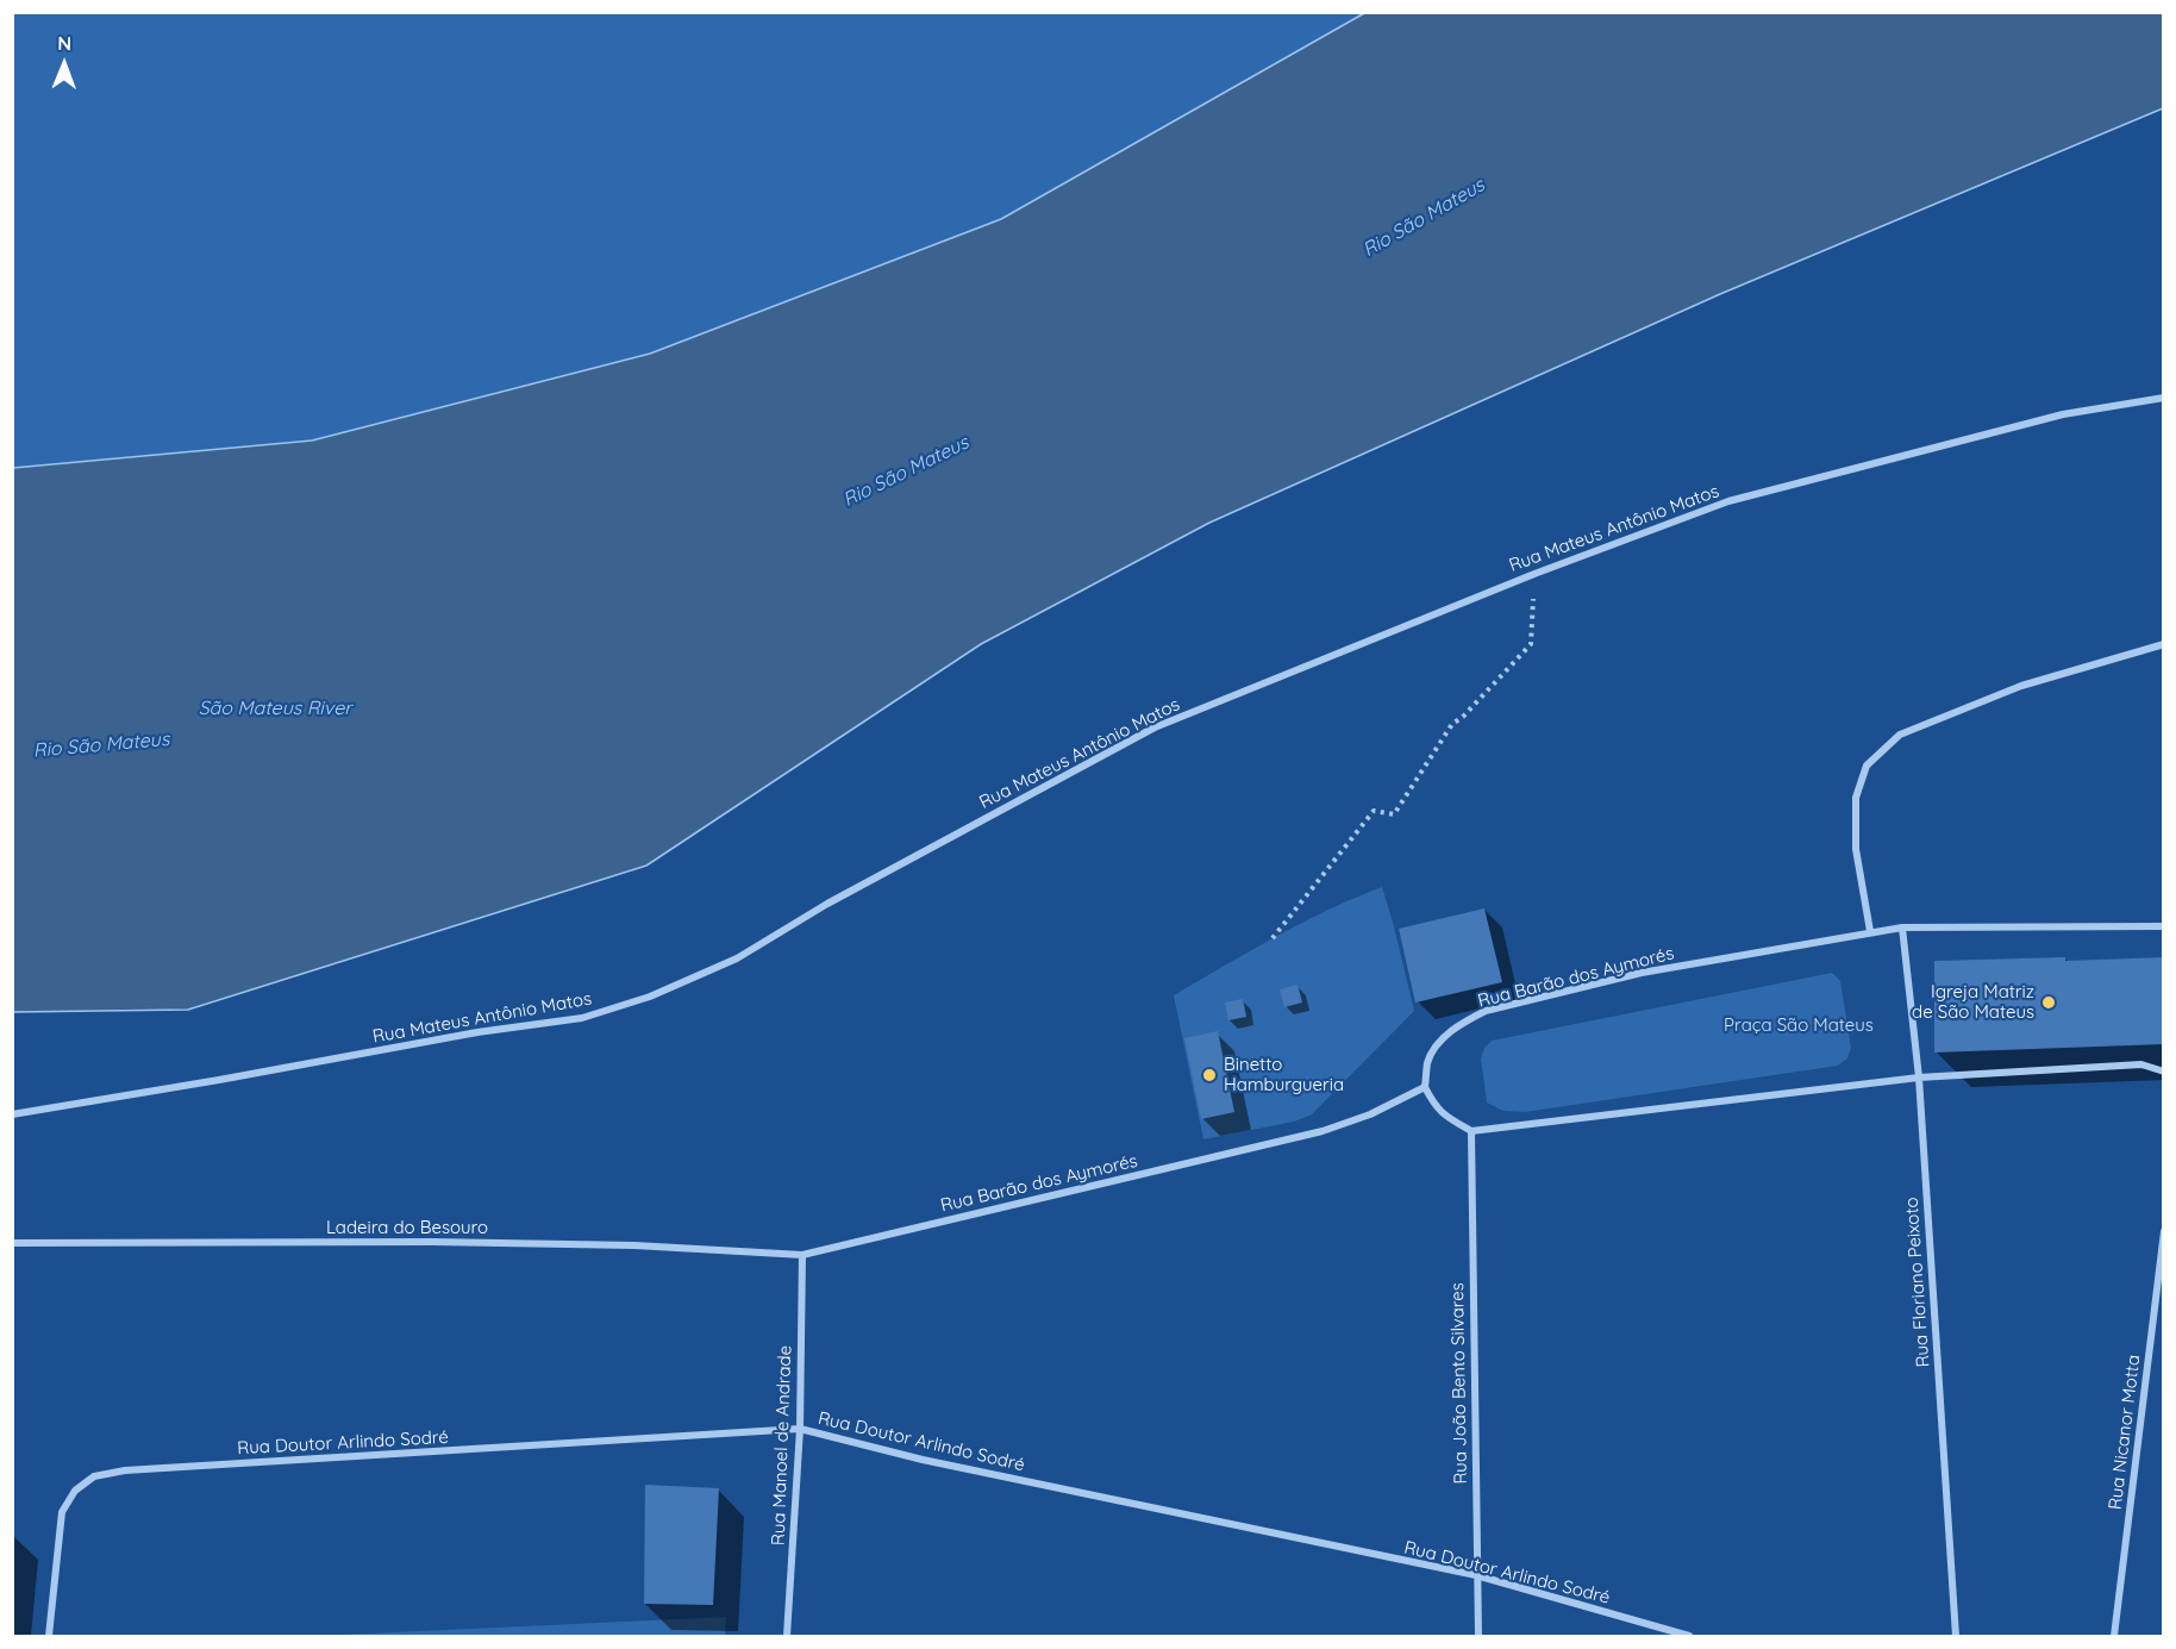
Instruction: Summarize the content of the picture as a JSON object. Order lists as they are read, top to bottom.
{
  "streets": {
    "street": [
      "Rua Mateus Antônio Matos",
      "Rua Barão dos Aymorés",
      "Ladeira do Besouro",
      "Rua Floriano Peixoto",
      "Rua João Bento Silvares",
      "Rua Nicanor Motta",
      "Rua Doutor Arlindo Sodré",
      "Rua Manoel de Andrade"
    ]
  },
  "crossings": [
    ["Rua Barão dos Aymorés", "Ladeira do Besouro"],
    ["Rua Barão dos Aymorés", "Rua Floriano Peixoto"],
    ["Rua Barão dos Aymorés", "Rua Manoel de Andrade"],
    ["Ladeira do Besouro", "Rua Manoel de Andrade"],
    ["Rua João Bento Silvares", "Rua Doutor Arlindo Sodré"],
    ["Rua Doutor Arlindo Sodré", "Rua Manoel de Andrade"]
  ],
  "water": ["Rio São Mateus", "São Mateus River"],
  "parks": ["Praça São Mateus"],
  "places": ["Igreja Matriz de São Mateus", "Binetto Hamburgueria"],
  "north": "top"
}
